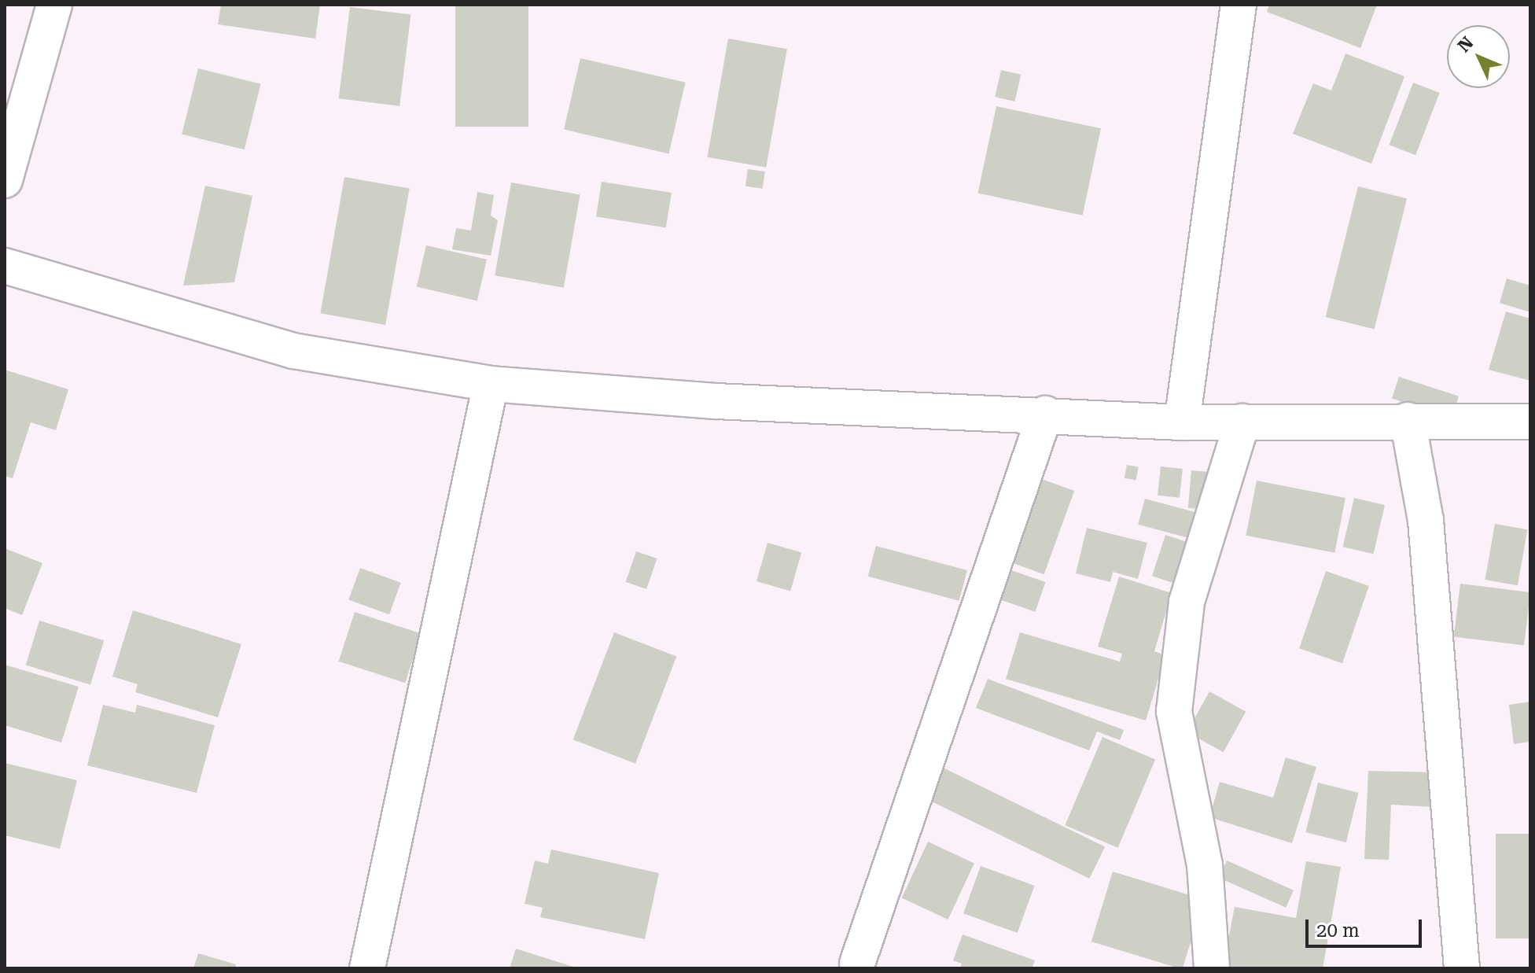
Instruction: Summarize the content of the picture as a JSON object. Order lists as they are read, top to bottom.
{
  "scale_bar": "20 m",
  "north": "top left"
}
